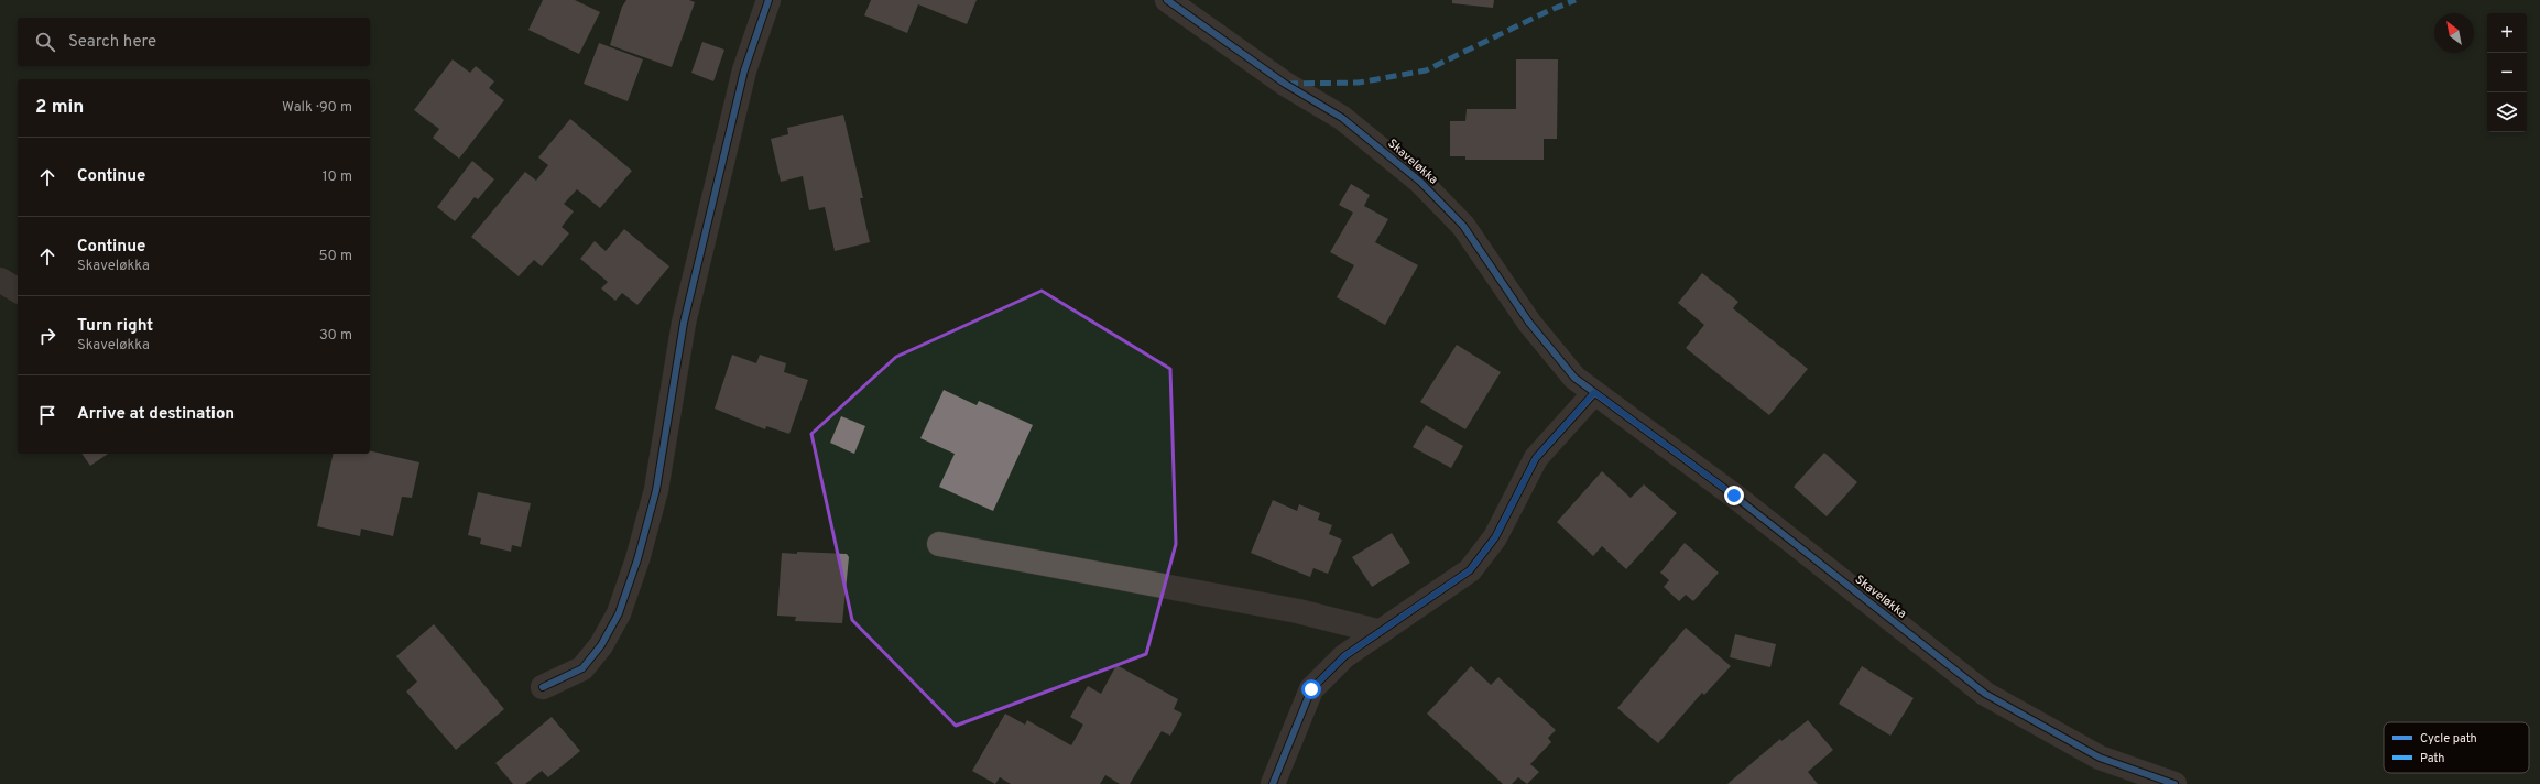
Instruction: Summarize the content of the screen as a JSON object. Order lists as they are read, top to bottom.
{
  "streets": {
    "street": ["Skaveløkka"]
  },
  "legend": ["Cycle path", "Path"],
  "north": "top left",
  "page": {
    "map_buttons": ["+", "−"],
    "search": "Search here",
    "heading": ["2 min", "Walk · 90 m"],
    "list": [
      ["Continue", "10 m"],
      ["Continue", "Skaveløkka", "50 m"],
      ["Turn right", "Skaveløkka", "30 m"],
      "Arrive at destination"
    ]
  }
}
